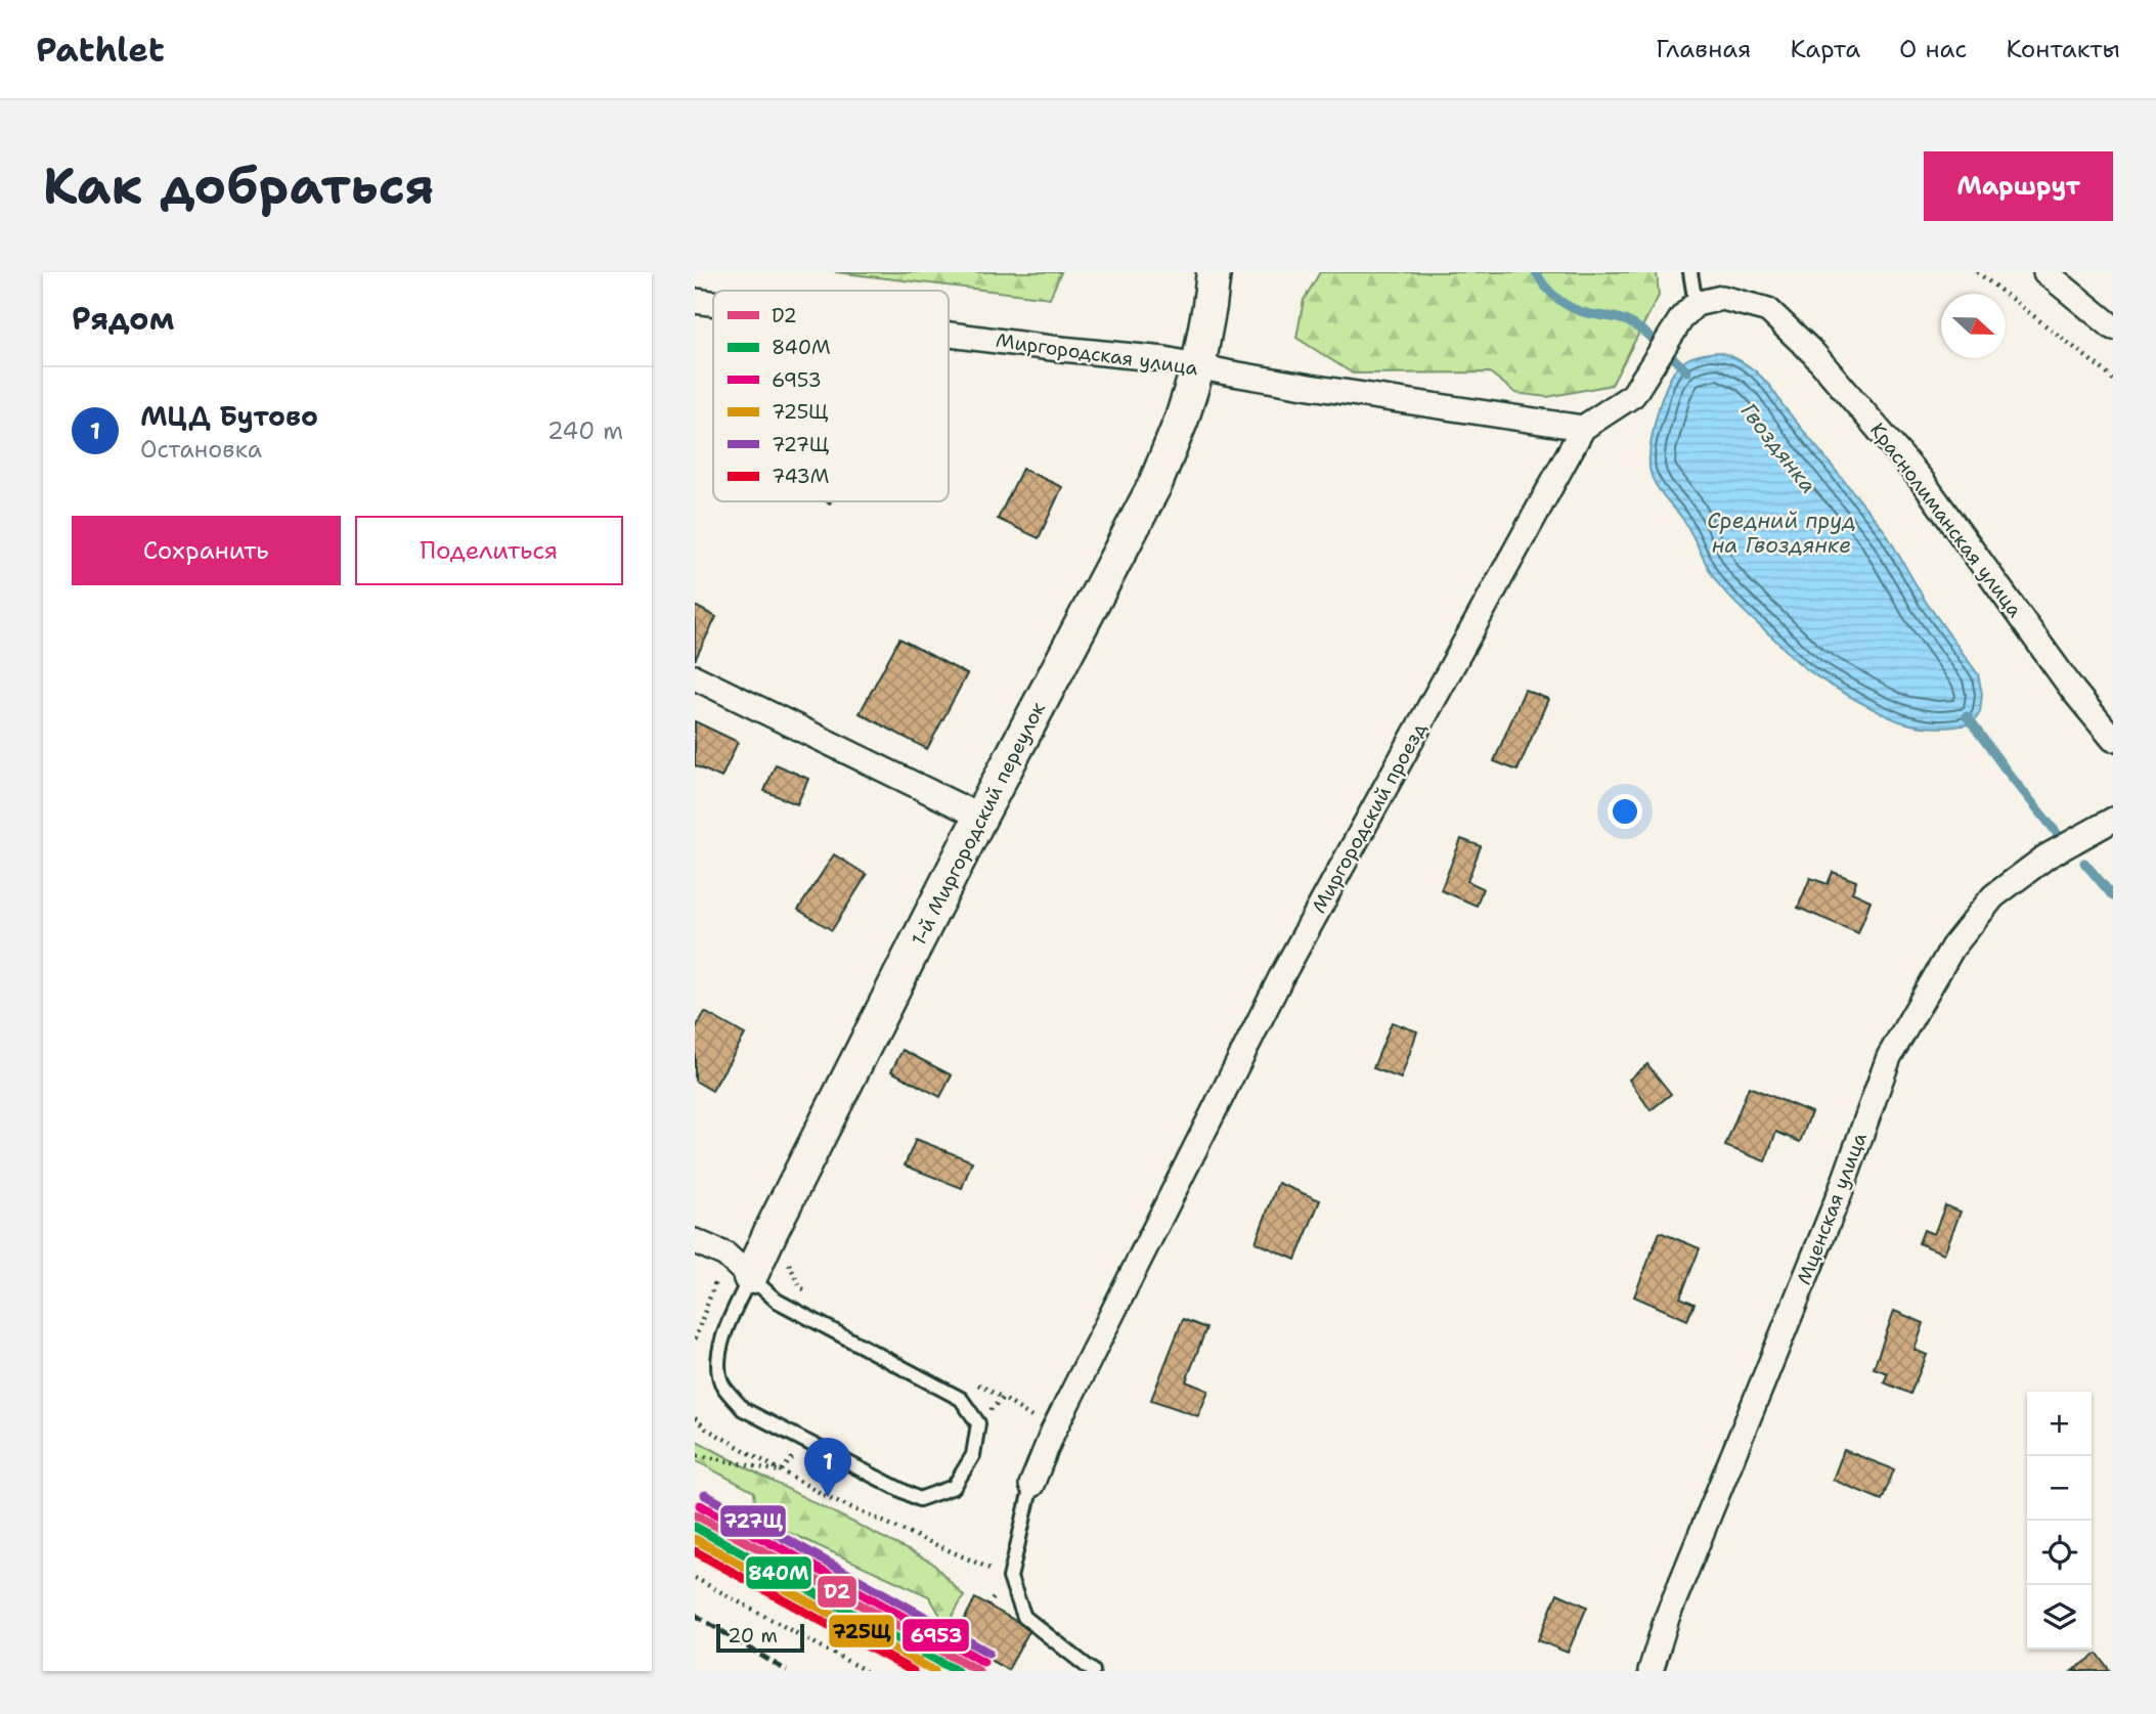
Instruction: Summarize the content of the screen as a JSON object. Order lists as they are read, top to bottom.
{
  "streets": {
    "street": [
      "Миргородская улица",
      "Краснолиманская улица",
      "Миргородский проезд",
      "1-й Миргородский переулок",
      "Мценская улица"
    ]
  },
  "crossings": [
    ["Миргородская улица", "Миргородский проезд"],
    ["Миргородская улица", "1-й Миргородский переулок"],
    ["Краснолиманская улица", "Миргородский проезд"]
  ],
  "water": ["Гвоздянка", "Средний пруд на Гвоздянке"],
  "lines": [
    "transit line 727Щ",
    "transit line 6953",
    "transit line D2",
    "transit line 840М",
    "transit line 725Щ",
    "transit line 743М"
  ],
  "legend": [
    "D2",
    "840М",
    "6953",
    "725Щ",
    "727Щ",
    "743М"
  ],
  "scale_bar": "20 m",
  "north": "right",
  "page": {
    "header": "Pathlet",
    "nav": [
      "Главная",
      "Карта",
      "О нас",
      "Контакты"
    ],
    "buttons": [
      "Маршрут",
      ["Сохранить", "Поделиться"]
    ],
    "title": "Как добраться",
    "heading": "Рядом",
    "list": [
      {
        "mark": "1",
        "name": "МЦД Бутово",
        "note": "Остановка",
        "value": "240 m"
      }
    ],
    "map_buttons": ["+", "−"],
    "pins": "1",
    "scale": "20 m"
  }
}
